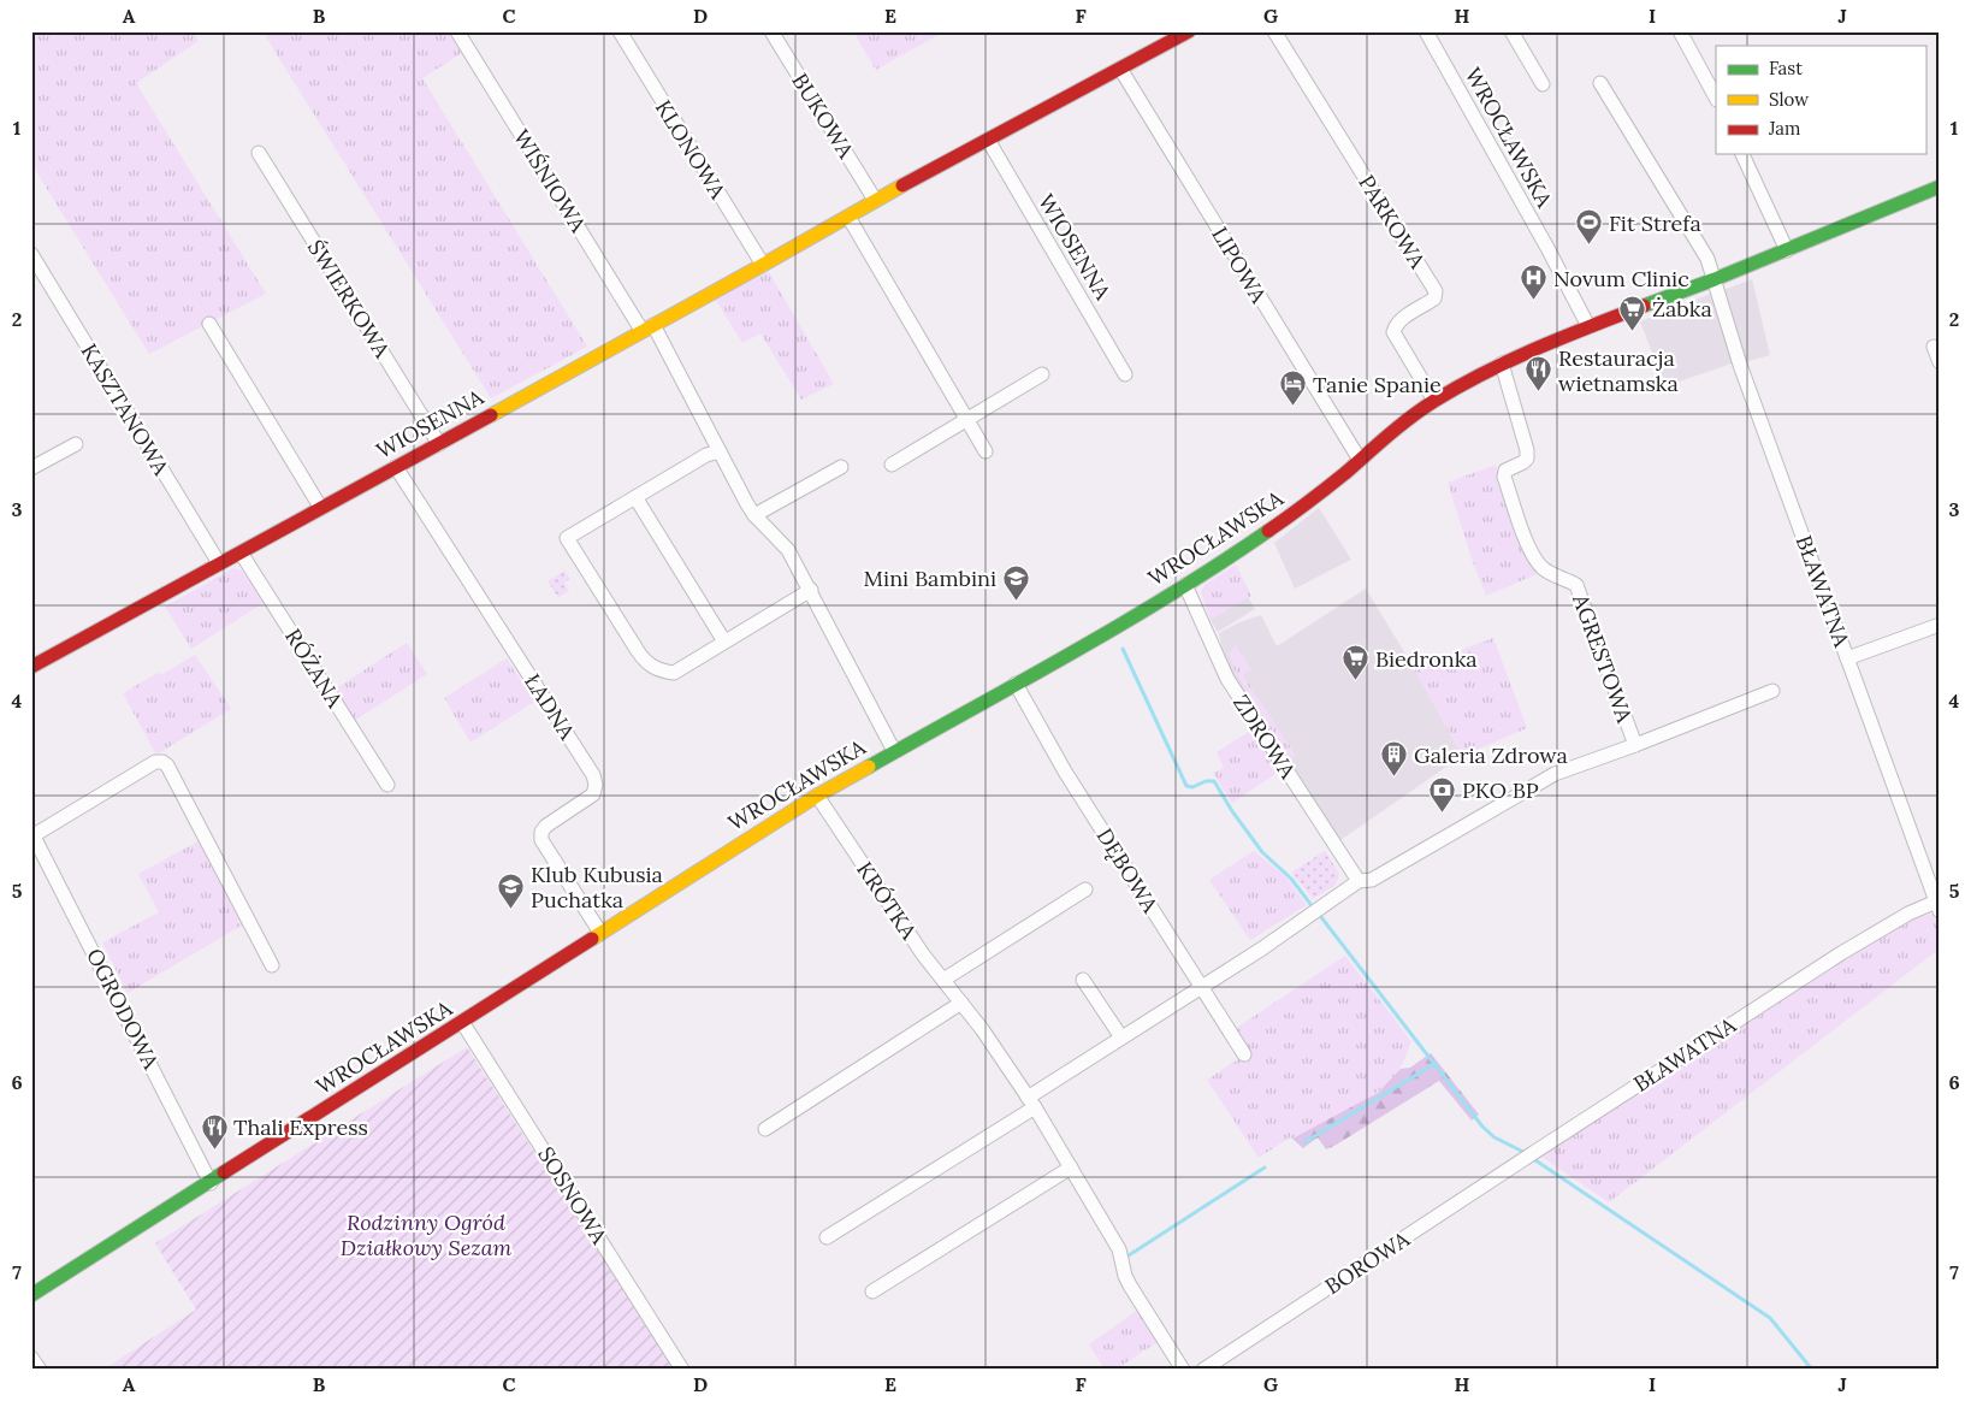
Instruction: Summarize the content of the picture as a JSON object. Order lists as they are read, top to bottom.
{
  "streets": {
    "street": [
      "BUKOWA",
      "WROCŁAWSKA",
      "KLONOWA",
      "WIŚNIOWA",
      "PARKOWA",
      "WIOSENNA",
      "LIPOWA",
      "ŚWIERKOWA",
      "KASZTANOWA",
      "BŁAWATNA",
      "AGRESTOWA",
      "RÓŻANA",
      "ŁADNA",
      "ZDROWA",
      "DĘBOWA",
      "KRÓTKA",
      "OGRODOWA",
      "SOSNOWA",
      "BOROWA"
    ]
  },
  "crossings": [
    ["BUKOWA", "WIOSENNA"],
    ["WROCŁAWSKA", "WIŚNIOWA"],
    ["WROCŁAWSKA", "PARKOWA"],
    ["WROCŁAWSKA", "LIPOWA"],
    ["WROCŁAWSKA", "BŁAWATNA"],
    ["WROCŁAWSKA", "AGRESTOWA"],
    ["WROCŁAWSKA", "ŁADNA"],
    ["WROCŁAWSKA", "ZDROWA"],
    ["WROCŁAWSKA", "DĘBOWA"],
    ["WROCŁAWSKA", "KRÓTKA"],
    ["WROCŁAWSKA", "OGRODOWA"],
    ["WROCŁAWSKA", "SOSNOWA"],
    ["KLONOWA", "WIOSENNA"],
    ["WIŚNIOWA", "WIOSENNA"],
    ["WIOSENNA", "LIPOWA"],
    ["WIOSENNA", "ŚWIERKOWA"],
    ["WIOSENNA", "KASZTANOWA"],
    ["WIOSENNA", "RÓŻANA"],
    ["WIOSENNA", "ŁADNA"],
    ["BŁAWATNA", "BOROWA"],
    ["AGRESTOWA", "ZDROWA"],
    ["AGRESTOWA", "DĘBOWA"]
  ],
  "parks": ["Rodzinny Ogród Działkowy Sezam"],
  "places": {
    "sports": ["Fit Strefa"],
    "hospital": ["Novum Clinic"],
    "supermarket": ["Żabka", "Biedronka"],
    "restaurant": ["Restauracja wietnamska", "Thali Express"],
    "hotel": ["Tanie Spanie"],
    "school or university": ["Mini Bambini", "Klub Kubusia Puchatka"],
    "building": ["Galeria Zdrowa"],
    "bank": ["PKO BP"]
  },
  "legend": ["Fast", "Slow", "Jam"],
  "grid": {
    "columns": [
      "A",
      "B",
      "C",
      "D",
      "E",
      "F",
      "G",
      "H",
      "I",
      "J"
    ],
    "rows": [
      "1",
      "2",
      "3",
      "4",
      "5",
      "6",
      "7"
    ]
  }
}
